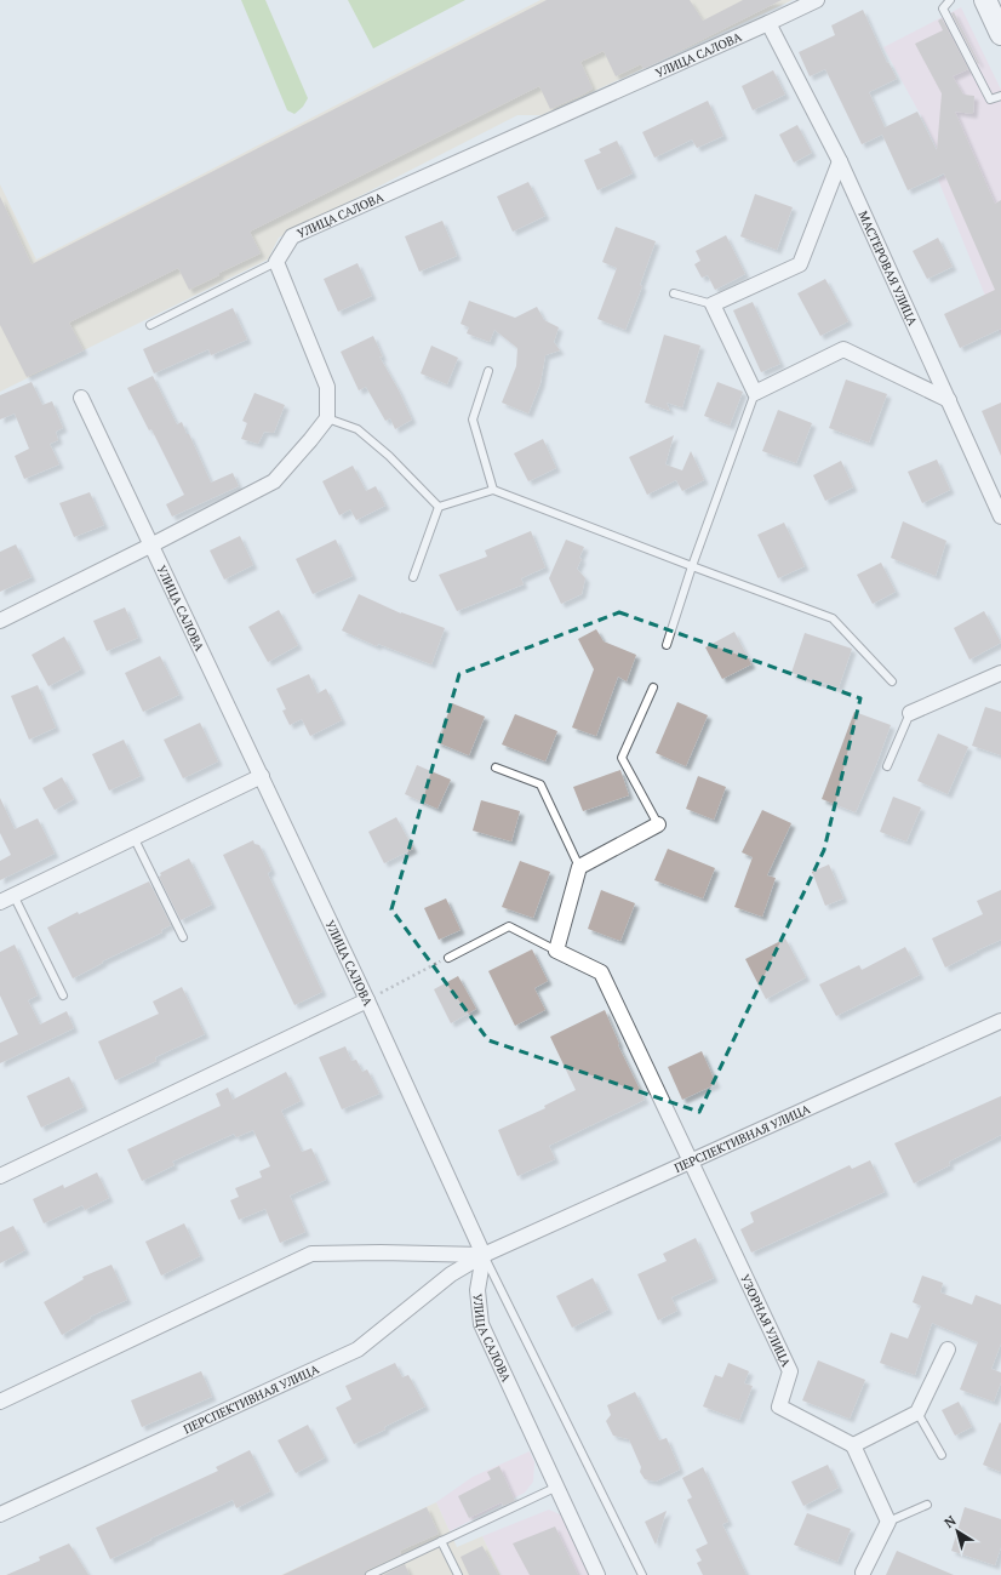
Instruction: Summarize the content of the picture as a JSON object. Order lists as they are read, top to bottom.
{
  "streets": {
    "street": [
      "УЛИЦА САЛОВА",
      "МАСТЕРОВАЯ УЛИЦА",
      "ПЕРСПЕКТИВНАЯ УЛИЦА",
      "УЗОРНАЯ УЛИЦА"
    ]
  },
  "crossings": [
    ["УЛИЦА САЛОВА", "МАСТЕРОВАЯ УЛИЦА"],
    ["УЛИЦА САЛОВА", "ПЕРСПЕКТИВНАЯ УЛИЦА"],
    ["ПЕРСПЕКТИВНАЯ УЛИЦА", "УЗОРНАЯ УЛИЦА"]
  ],
  "north": "top left"
}
